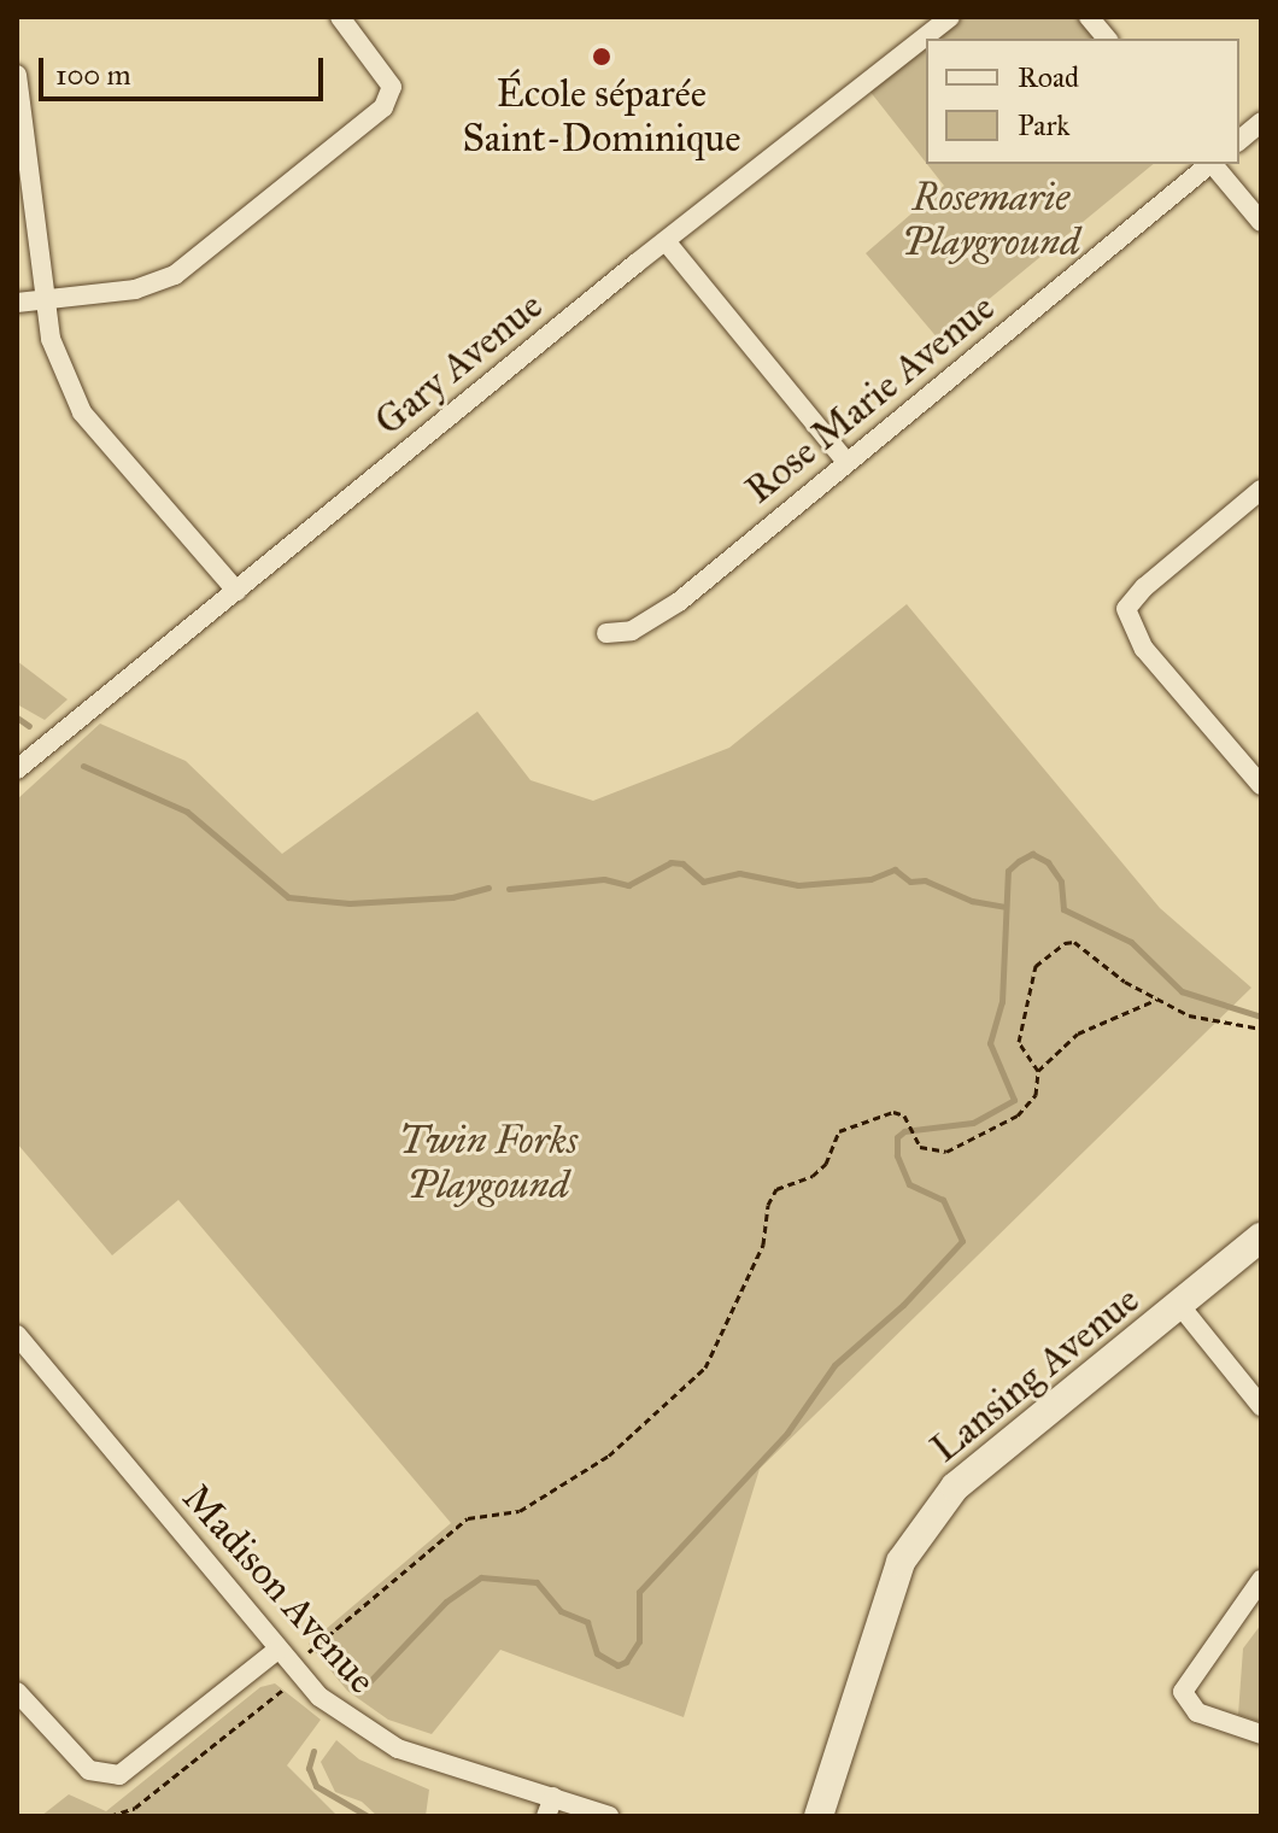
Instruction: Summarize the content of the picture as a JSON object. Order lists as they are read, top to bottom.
{
  "streets": {
    "street": [
      "Gary Avenue",
      "Rose Marie Avenue",
      "Lansing Avenue",
      "Madison Avenue"
    ]
  },
  "parks": ["Rosemarie Playground", "Twin Forks Playgound"],
  "places": ["École séparée Saint-Dominique"],
  "legend": ["Road", "Park"],
  "scale_bar": "100 m"
}
